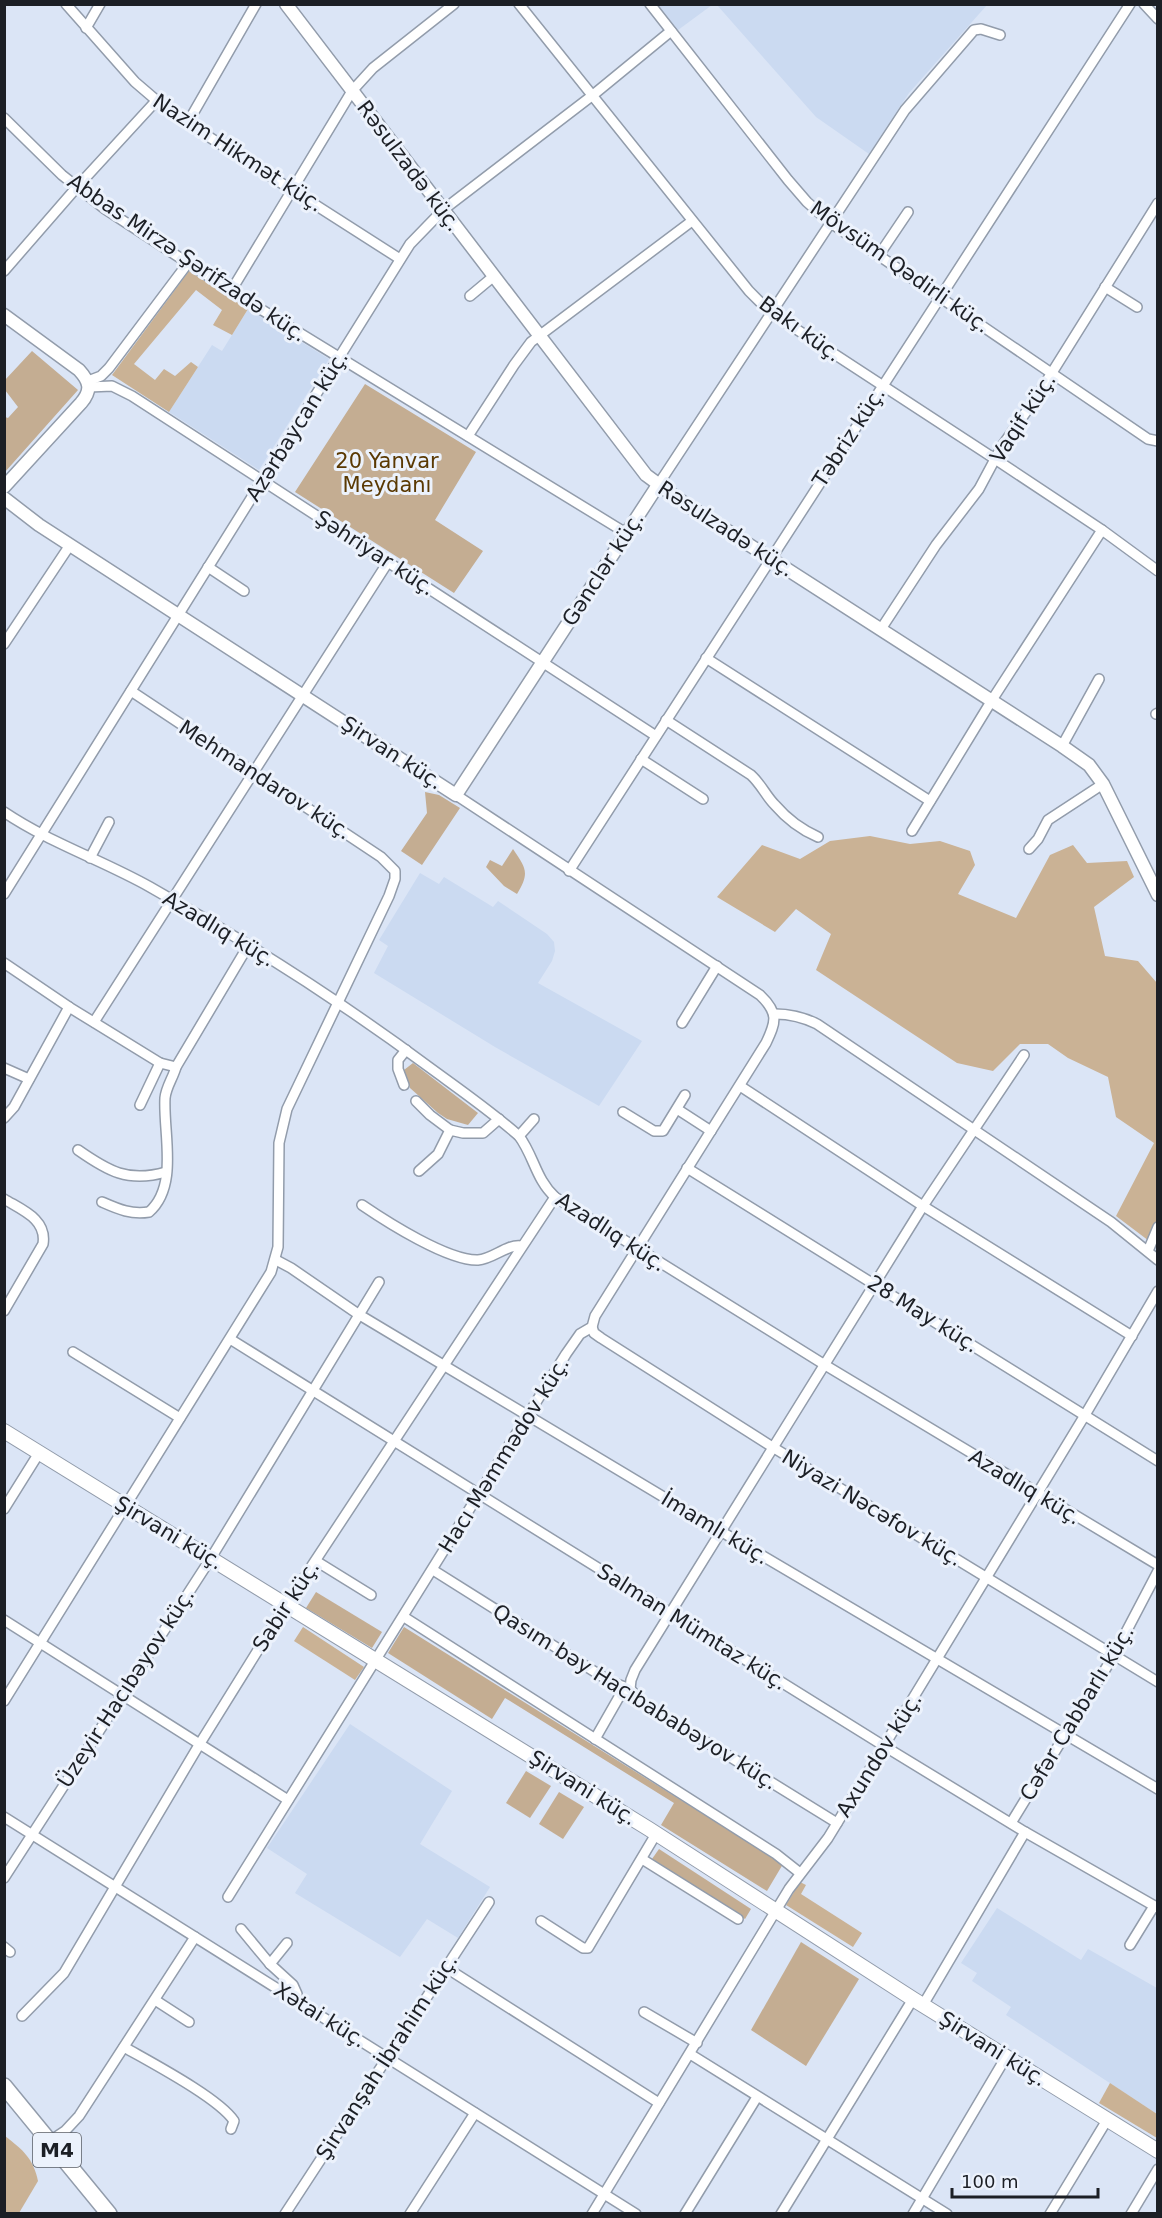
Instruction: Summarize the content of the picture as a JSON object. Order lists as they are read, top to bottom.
{
  "streets": {
    "highway": ["M4"],
    "main road": ["Şirvani küç."],
    "street": [
      "Nazim Hikmət küç.",
      "Rəsulzadə küç.",
      "Abbas Mirzə Şərifzadə küç.",
      "Mövsüm Qədirli küç.",
      "Bakı küç.",
      "Vaqif küç.",
      "Azərbaycan küç.",
      "Təbriz küç.",
      "Şəhriyar küç.",
      "Gənclər küç.",
      "Şirvan küç.",
      "Mehmandarov küç.",
      "Azadlıq küç.",
      "28 May küç.",
      "Hacı Məmmədov küç.",
      "Niyazi Nəcəfov küç.",
      "İmamlı küç.",
      "Sabir küç.",
      "Salman Mümtaz küç.",
      "Üzeyir Hacıbəyov küç.",
      "Qasım bəy Hacıbababəyov küç.",
      "Cəfər Cabbarlı küç.",
      "Axundov küç.",
      "Xətai küç.",
      "Şirvanşah İbrahim küç."
    ]
  },
  "crossings": [
    ["Nazim Hikmət küç.", "Azərbaycan küç."],
    ["Rəsulzadə küç.", "Vaqif küç."],
    ["Rəsulzadə küç.", "Azərbaycan küç."],
    ["Rəsulzadə küç.", "Təbriz küç."],
    ["Rəsulzadə küç.", "Gənclər küç."],
    ["Abbas Mirzə Şərifzadə küç.", "Azərbaycan küç."],
    ["Abbas Mirzə Şərifzadə küç.", "Gənclər küç."],
    ["Mövsüm Qədirli küç.", "Vaqif küç."],
    ["Mövsüm Qədirli küç.", "Azərbaycan küç."],
    ["Mövsüm Qədirli küç.", "Təbriz küç."],
    ["Mövsüm Qədirli küç.", "Gənclər küç."],
    ["Bakı küç.", "Vaqif küç."],
    ["Bakı küç.", "Azərbaycan küç."],
    ["Bakı küç.", "Təbriz küç."],
    ["Bakı küç.", "Gənclər küç."],
    ["Azərbaycan küç.", "Şəhriyar küç."],
    ["Azərbaycan küç.", "Şirvan küç."],
    ["Azərbaycan küç.", "Mehmandarov küç."],
    ["Azərbaycan küç.", "Azadlıq küç."],
    ["Təbriz küç.", "Şəhriyar küç."],
    ["Təbriz küç.", "Şirvan küç."],
    ["Şəhriyar küç.", "Gənclər küç."],
    ["Gənclər küç.", "Şirvan küç."],
    ["Şirvan küç.", "Hacı Məmmədov küç."],
    ["Mehmandarov küç.", "Azadlıq küç."],
    ["Azadlıq küç.", "Hacı Məmmədov küç."],
    ["Azadlıq küç.", "Sabir küç."],
    ["Azadlıq küç.", "Axundov küç."],
    ["28 May küç.", "Hacı Məmmədov küç."],
    ["28 May küç.", "Axundov küç."],
    ["Hacı Məmmədov küç.", "Niyazi Nəcəfov küç."],
    ["Hacı Məmmədov küç.", "İmamlı küç."],
    ["Hacı Məmmədov küç.", "Şirvani küç."],
    ["Hacı Məmmədov küç.", "Salman Mümtaz küç."],
    ["Hacı Məmmədov küç.", "Qasım bəy Hacıbababəyov küç."],
    ["Niyazi Nəcəfov küç.", "Cəfər Cabbarlı küç."],
    ["Niyazi Nəcəfov küç.", "Axundov küç."],
    ["İmamlı küç.", "Sabir küç."],
    ["İmamlı küç.", "Üzeyir Hacıbəyov küç."],
    ["İmamlı küç.", "Cəfər Cabbarlı küç."],
    ["İmamlı küç.", "Axundov küç."],
    ["Şirvani küç.", "Sabir küç."],
    ["Şirvani küç.", "Üzeyir Hacıbəyov küç."],
    ["Şirvani küç.", "Axundov küç."],
    ["Sabir küç.", "Salman Mümtaz küç."],
    ["Sabir küç.", "Xətai küç."],
    ["Salman Mümtaz küç.", "Üzeyir Hacıbəyov küç."],
    ["Salman Mümtaz küç.", "Cəfər Cabbarlı küç."],
    ["Salman Mümtaz küç.", "Axundov küç."],
    ["Üzeyir Hacıbəyov küç.", "Xətai küç."],
    ["Qasım bəy Hacıbababəyov küç.", "Axundov küç."],
    ["Axundov küç.", "Xətai küç."],
    ["Xətai küç.", "Şirvanşah İbrahim küç."]
  ],
  "parks": ["20 Yanvar Meydanı"],
  "scale_bar": "100 m"
}
